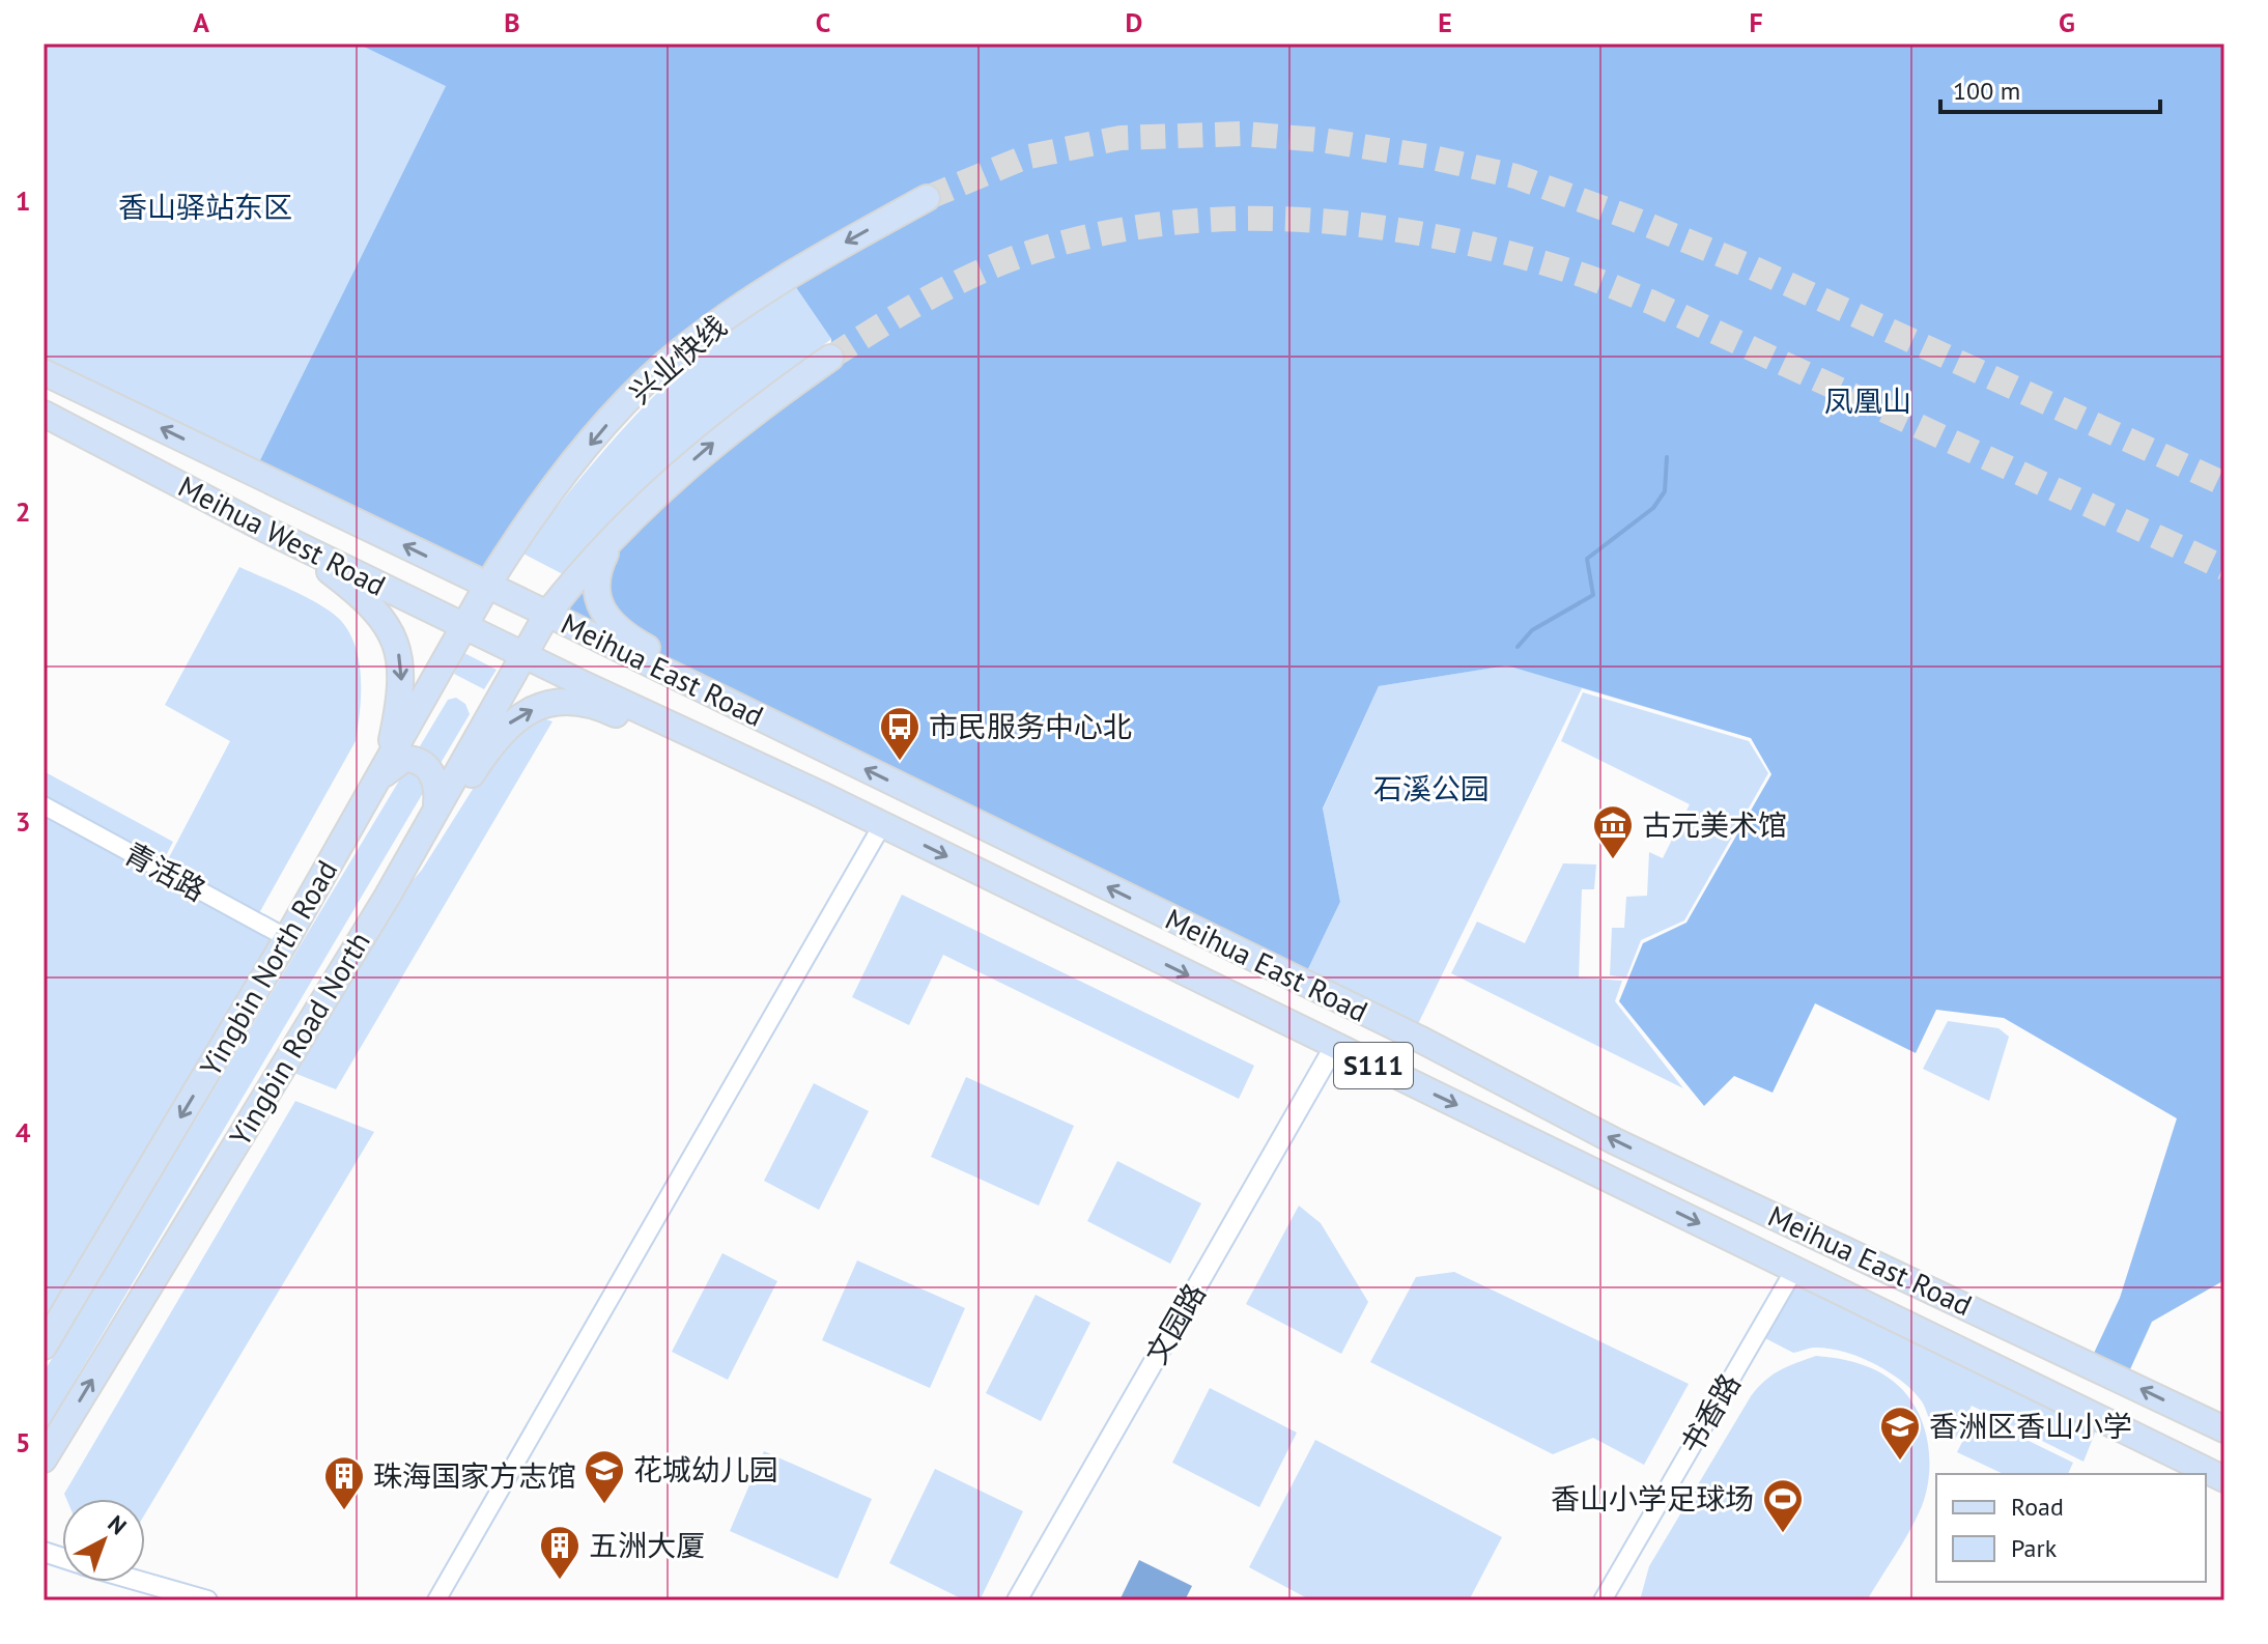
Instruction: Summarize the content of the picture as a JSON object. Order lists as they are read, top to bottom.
{
  "streets": {
    "main road": [
      "兴业快线",
      "Meihua West Road",
      "Meihua East Road",
      "Yingbin North Road",
      "Yingbin Road North",
      "S111"
    ],
    "street": ["青活路", "文园路", "书香路"]
  },
  "crossings": [
    ["兴业快线", "Meihua West Road"],
    ["兴业快线", "Meihua East Road"],
    ["兴业快线", "Yingbin North Road"],
    ["Meihua West Road", "Meihua East Road"],
    ["Meihua West Road", "Yingbin North Road"],
    ["Meihua West Road", "Yingbin Road North"],
    ["Meihua East Road", "Yingbin North Road"],
    ["Meihua East Road", "Yingbin Road North"],
    ["Meihua East Road", "文园路"],
    ["Meihua East Road", "书香路"],
    ["青活路", "Yingbin North Road"]
  ],
  "one_way": ["Yingbin North Road", "Yingbin Road North"],
  "parks": ["香山驿站东区", "凤凰山", "石溪公园"],
  "places": {
    "bus stop": ["市民服务中心北"],
    "museum": ["古元美术馆"],
    "school or university": ["香洲区香山小学", "花城幼儿园"],
    "building": ["珠海国家方志馆", "五洲大厦"],
    "sports": ["香山小学足球场"]
  },
  "legend": ["Road", "Park"],
  "scale_bar": "100 m",
  "north": "top right",
  "grid": {
    "columns": [
      "A",
      "B",
      "C",
      "D",
      "E",
      "F",
      "G"
    ],
    "rows": [
      "1",
      "2",
      "3",
      "4",
      "5"
    ]
  }
}
